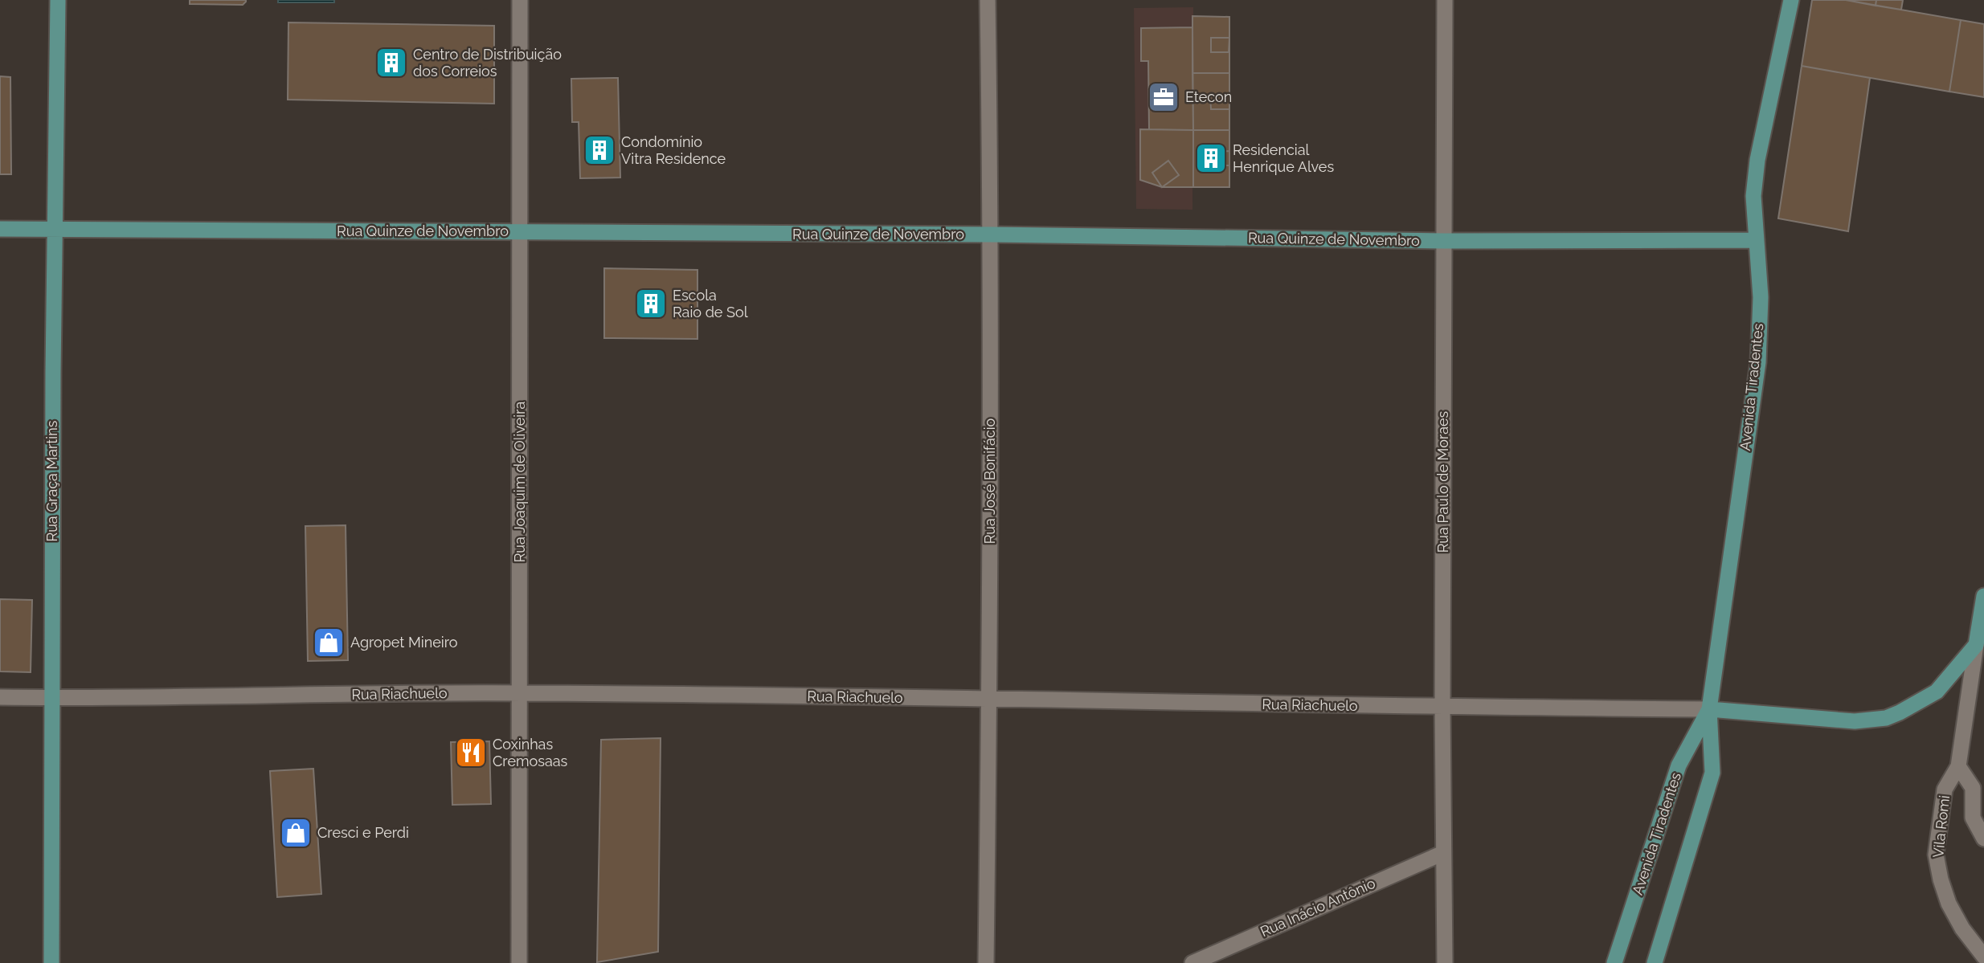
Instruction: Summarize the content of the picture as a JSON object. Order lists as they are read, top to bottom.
{
  "streets": {
    "main road": ["Rua Quinze de Novembro", "Avenida Tiradentes", "Rua Graça Martins"],
    "street": [
      "Rua José Bonifácio",
      "Rua Joaquim de Oliveira",
      "Rua Paulo de Moraes",
      "Rua Riachuelo",
      "Vila Romi",
      "Rua Inácio Antônio"
    ]
  },
  "crossings": [
    ["Rua Quinze de Novembro", "Avenida Tiradentes"],
    ["Rua Quinze de Novembro", "Rua Graça Martins"],
    ["Rua Quinze de Novembro", "Rua José Bonifácio"],
    ["Rua Quinze de Novembro", "Rua Joaquim de Oliveira"],
    ["Rua Quinze de Novembro", "Rua Paulo de Moraes"],
    ["Avenida Tiradentes", "Rua Riachuelo"],
    ["Rua Graça Martins", "Rua Riachuelo"],
    ["Rua José Bonifácio", "Rua Riachuelo"],
    ["Rua Joaquim de Oliveira", "Rua Riachuelo"],
    ["Rua Paulo de Moraes", "Rua Riachuelo"],
    ["Rua Paulo de Moraes", "Rua Inácio Antônio"]
  ],
  "places": {
    "building": [
      "Centro de Distribuição dos Correios",
      "Condomínio Vitra Residence",
      "Residencial Henrique Alves",
      "Escola Raio de Sol"
    ],
    "office": ["Etecon"],
    "shop": ["Agropet Mineiro", "Cresci e Perdi"],
    "restaurant": ["Coxinhas Cremosaas"]
  }
}
